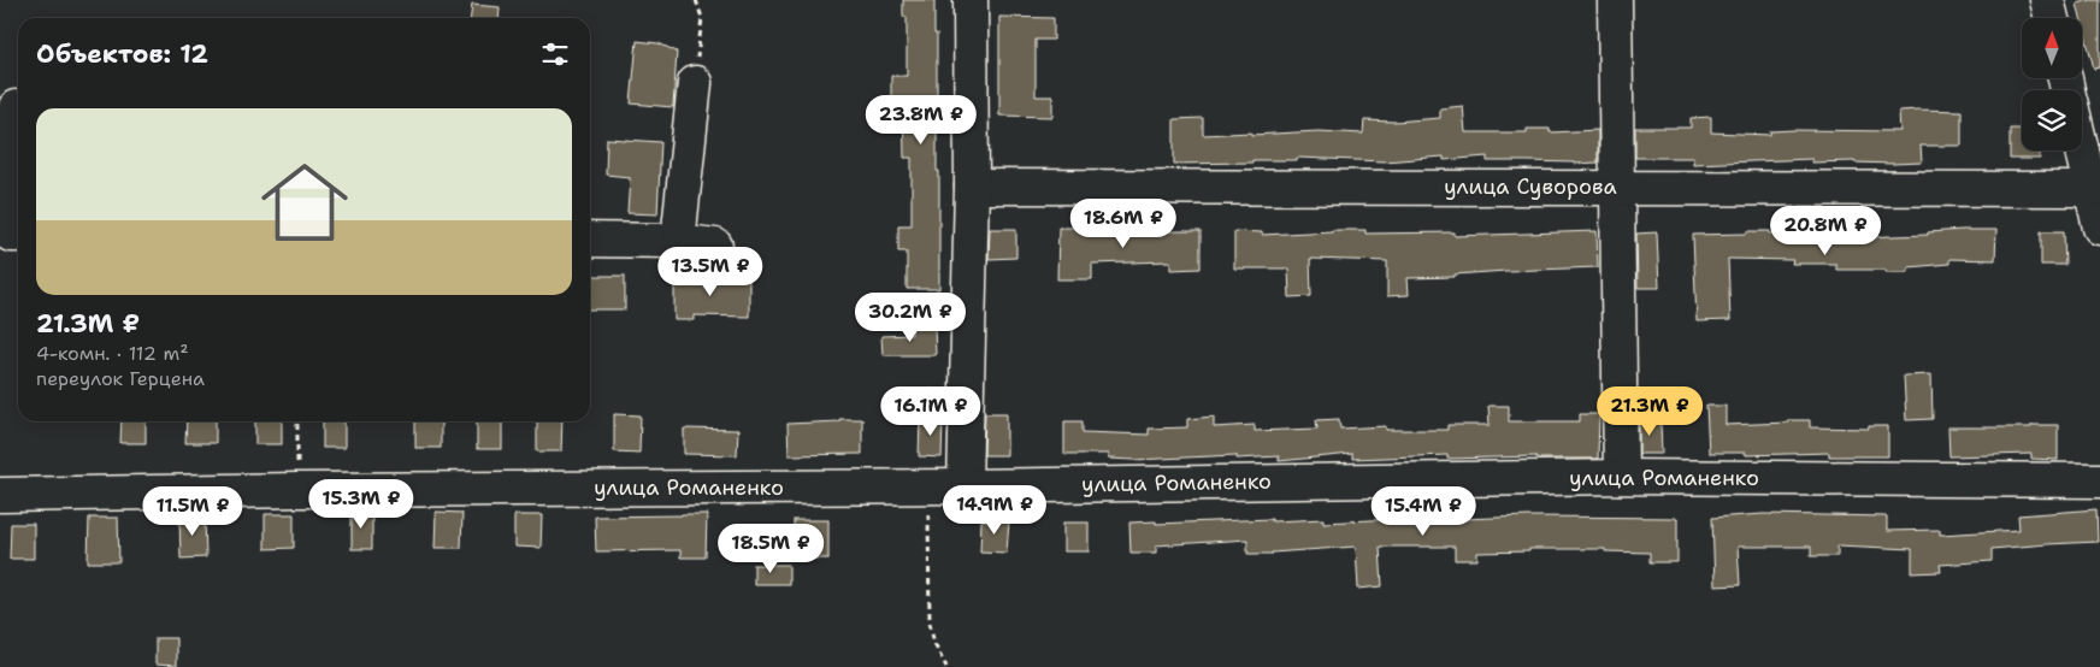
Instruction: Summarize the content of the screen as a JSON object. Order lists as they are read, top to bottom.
{
  "streets": {
    "street": ["улица Суворова", "улица Романенко"]
  },
  "north": "top",
  "page": {
    "heading": "Объектов: 12",
    "list": [
      {
        "name": "21.3M ₽",
        "note": "4-комн. · 112 m² · переулок Герцена"
      }
    ],
    "price": [
      "23.8M ₽",
      "18.6M ₽",
      "20.8M ₽",
      "13.5M ₽",
      "30.2M ₽",
      "16.1M ₽",
      "21.3M ₽",
      "15.3M ₽",
      "14.9M ₽",
      "11.5M ₽",
      "15.4M ₽",
      "18.5M ₽"
    ]
  }
}
